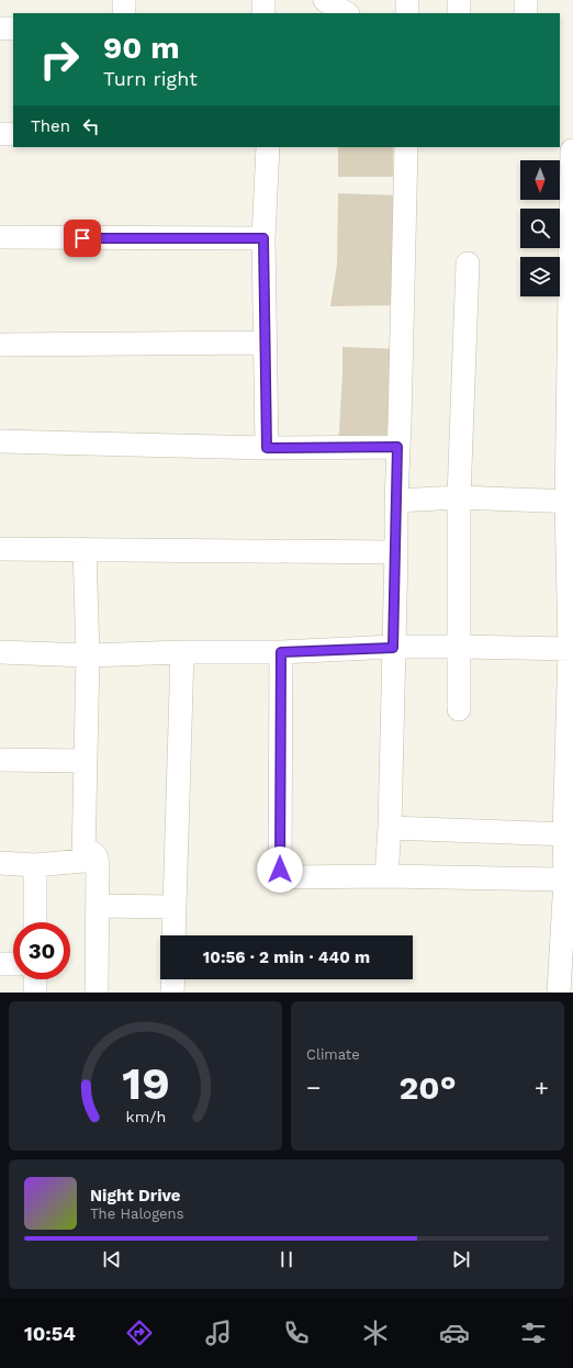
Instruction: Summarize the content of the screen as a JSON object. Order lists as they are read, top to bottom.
{
  "north": "bottom",
  "page": {
    "turn": ["90 m", "Turn right"],
    "then": "Then",
    "limit": "30",
    "trip": "10:56 · 2 min · 440 m",
    "tile": "Climate",
    "heat": ["−", "20°", "+"],
    "song": ["Night Drive", "The Halogens"],
    "tabs": "10:54",
    "gauge": ["19", "km/h"]
  }
}
